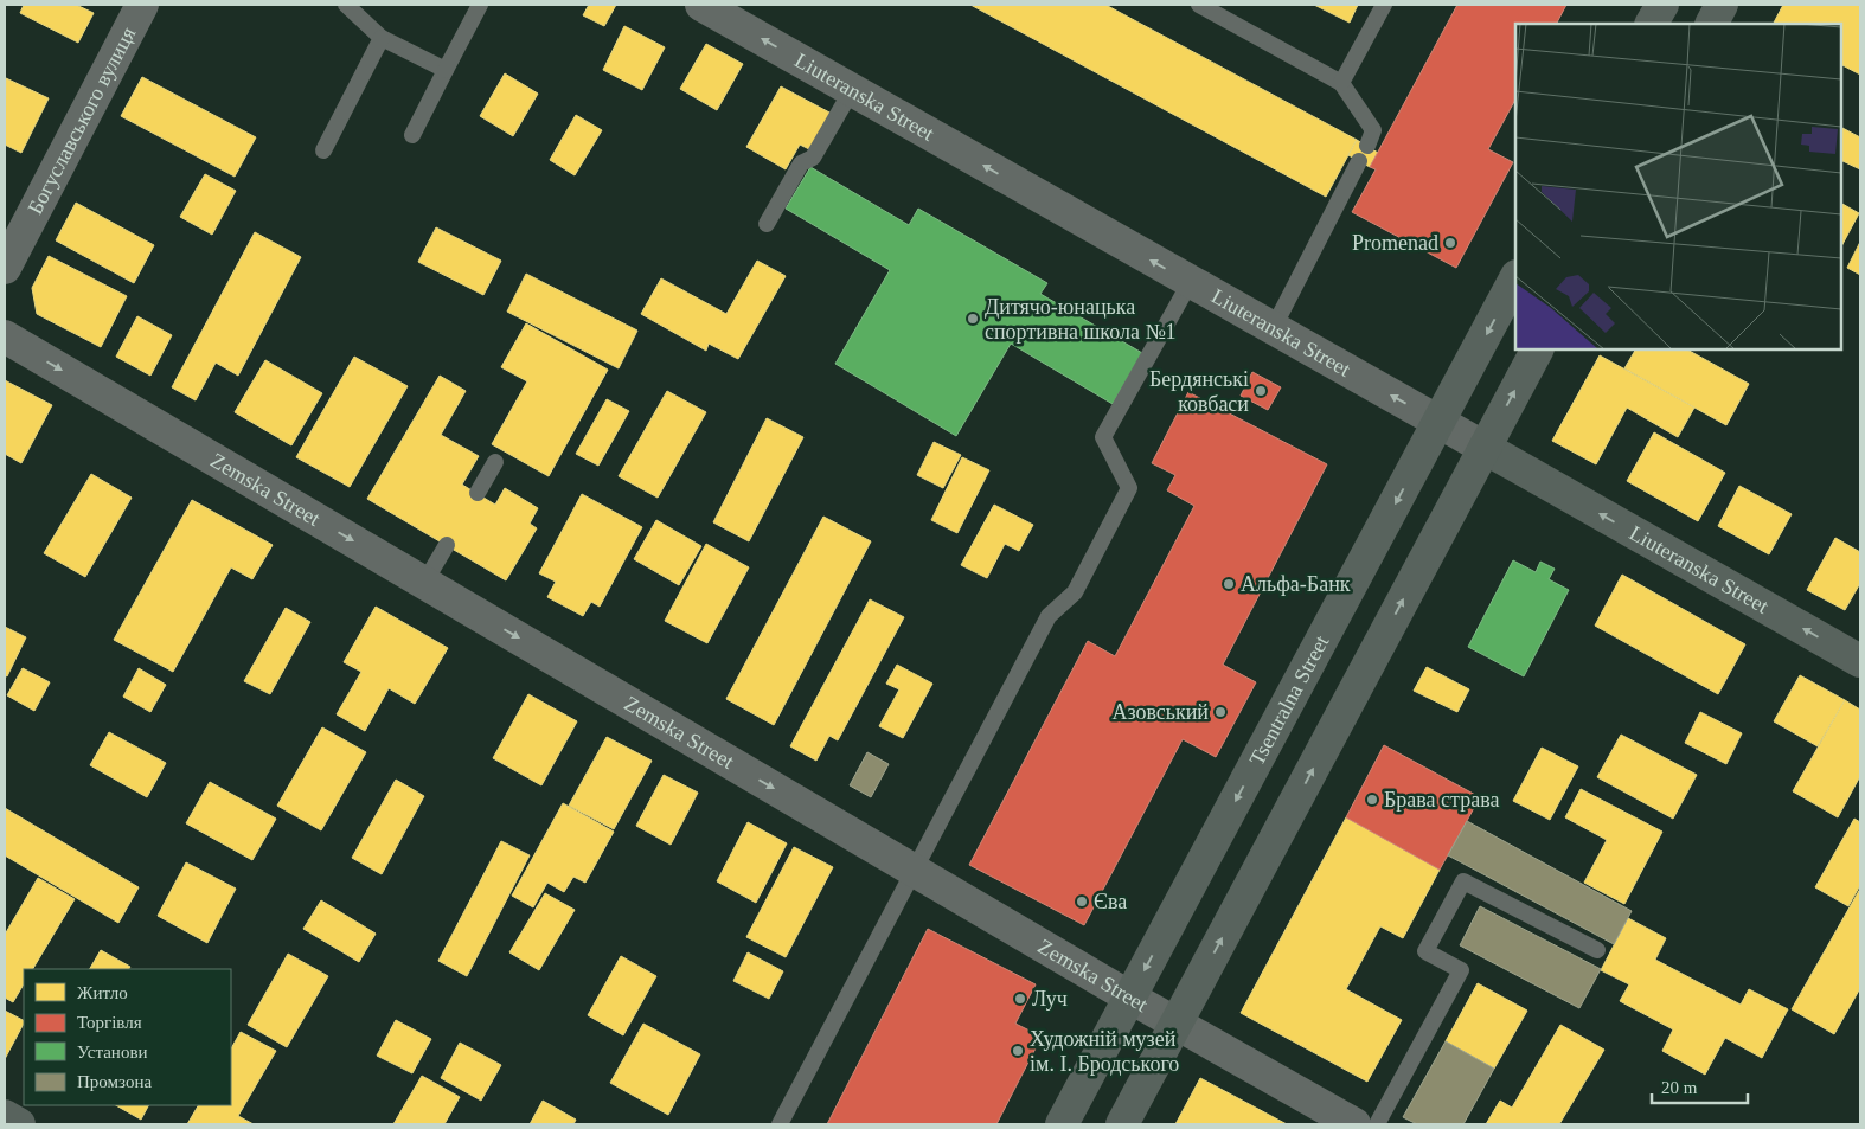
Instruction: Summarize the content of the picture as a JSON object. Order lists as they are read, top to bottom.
{
  "streets": {
    "main road": ["Liuteranska Street", "Tsentralna Street"],
    "street": ["Богуславського вулиця", "Zemska Street"]
  },
  "crossings": [
    ["Liuteranska Street", "Tsentralna Street"],
    ["Zemska Street", "Tsentralna Street"]
  ],
  "one_way": ["Liuteranska Street", "Zemska Street"],
  "places": [
    "Promenad",
    "Дитячо-юнацька спортивна школа №1",
    "Бердянські ковбаси",
    "Альфа-Банк",
    "Азовський",
    "Брава страва",
    "Єва",
    "Луч",
    "Художній музей ім. І. Бродського"
  ],
  "legend": [
    "Житло",
    "Торгівля",
    "Установи",
    "Промзона"
  ],
  "scale_bar": "20 m"
}
